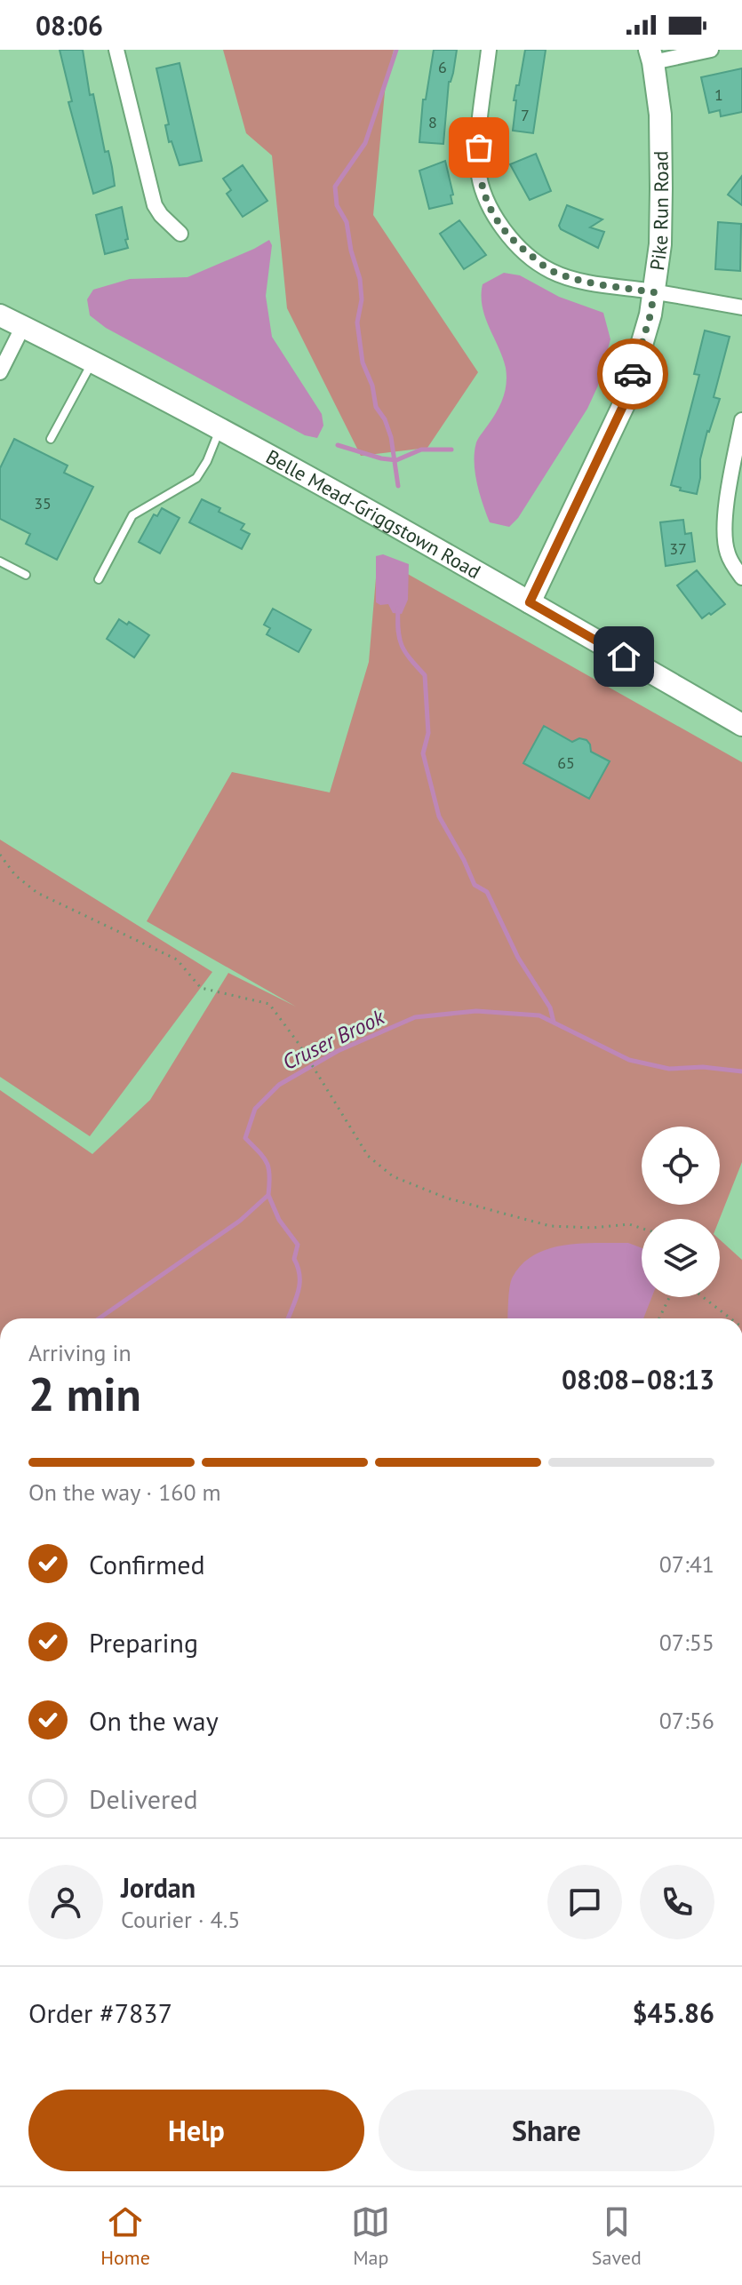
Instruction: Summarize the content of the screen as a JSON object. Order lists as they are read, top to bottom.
{
  "streets": {
    "street": ["Pike Run Road", "Belle Mead-Griggstown Road"]
  },
  "crossings": [
    ["Pike Run Road", "Belle Mead-Griggstown Road"]
  ],
  "water": ["Cruser Brook"],
  "house_numbers": [
    "6",
    "1",
    "7",
    "8",
    "35",
    "37",
    "65"
  ],
  "page": {
    "status": "08:06",
    "heading": ["2 min", "Arriving in", "08:08–08:13"],
    "panel": [
      "Jordan",
      "Courier · 4.5",
      "Order #7837",
      "$45.86"
    ],
    "bar": "On the way · 160 m",
    "list": [
      ["Confirmed", "07:41"],
      ["Preparing", "07:55"],
      ["On the way", "07:56"],
      "Delivered"
    ],
    "buttons": ["Help", "Share"],
    "tabs": ["Home", "Map", "Saved"]
  }
}
